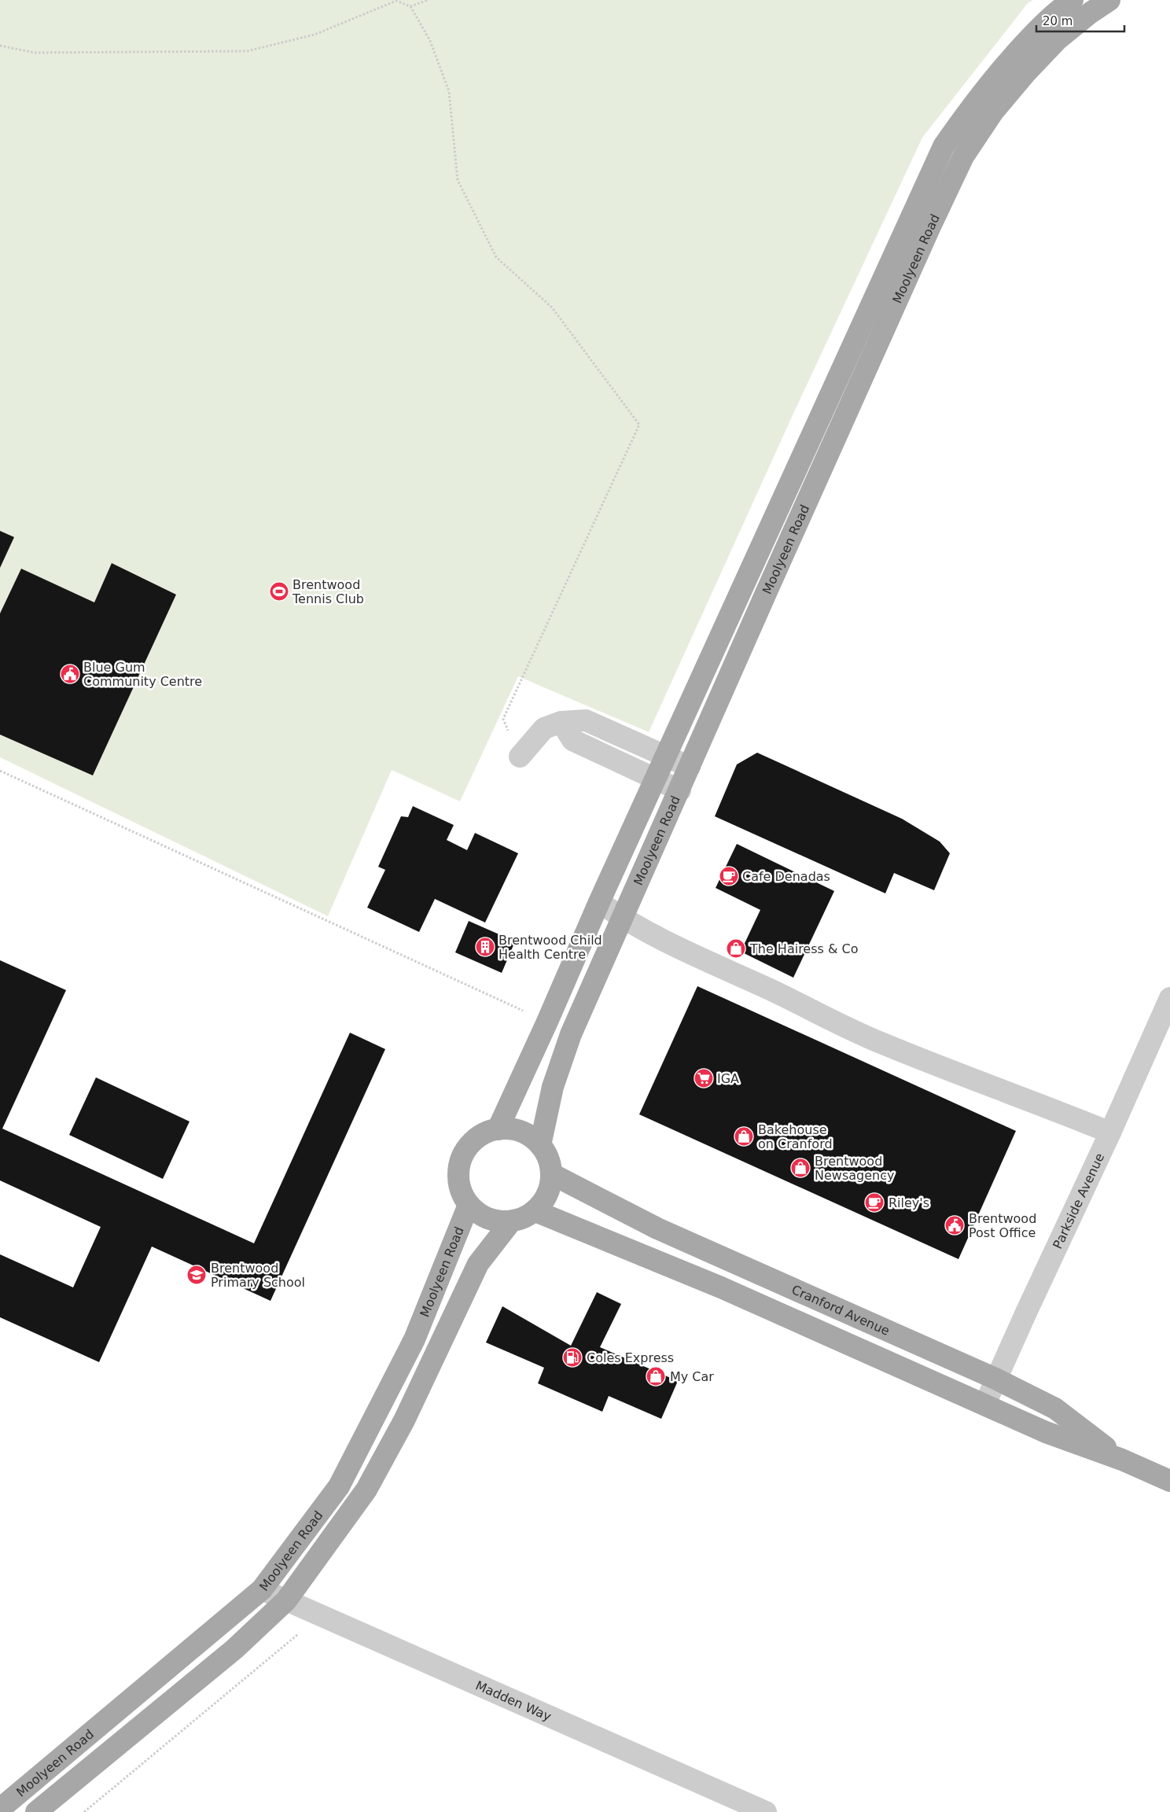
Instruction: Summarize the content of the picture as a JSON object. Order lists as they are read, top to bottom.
{
  "streets": {
    "main road": ["Moolyeen Road", "Cranford Avenue"],
    "street": ["Parkside Avenue", "Madden Way"]
  },
  "crossings": [
    ["Moolyeen Road", "Cranford Avenue"],
    ["Moolyeen Road", "Madden Way"],
    ["Parkside Avenue", "Cranford Avenue"]
  ],
  "places": {
    "sports": ["Brentwood Tennis Club"],
    "public building": ["Blue Gum Community Centre", "Brentwood Post Office"],
    "cafe": ["Cafe Denadas", "Riley's"],
    "building": ["Brentwood Child Health Centre"],
    "shop": [
      "The Hairess & Co",
      "Bakehouse on Cranford",
      "Brentwood Newsagency",
      "My Car"
    ],
    "supermarket": ["IGA"],
    "school or university": ["Brentwood Primary School"],
    "fuel station": ["Coles Express"]
  },
  "scale_bar": "20 m"
}
